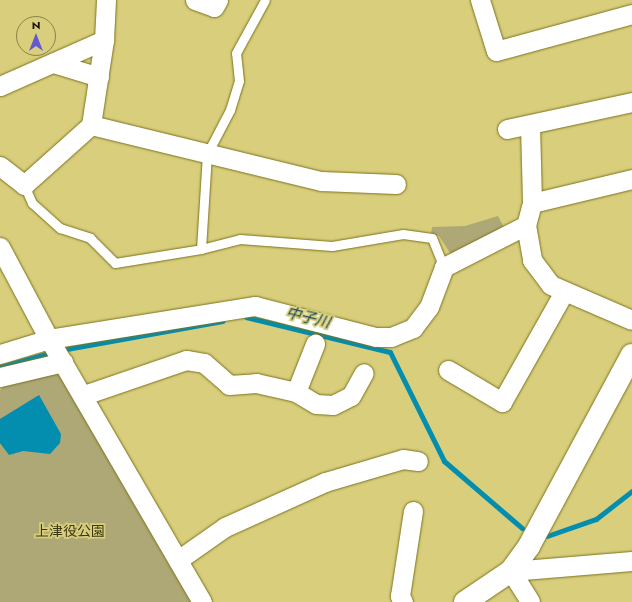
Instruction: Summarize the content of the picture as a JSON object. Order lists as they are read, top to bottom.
{
  "water": ["中子川"],
  "parks": ["上津役公園"],
  "north": "top"
}
